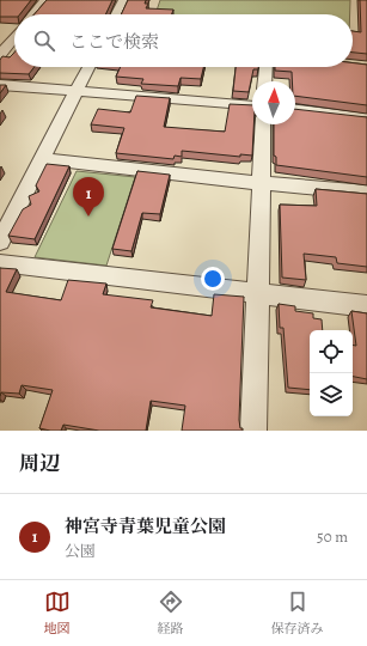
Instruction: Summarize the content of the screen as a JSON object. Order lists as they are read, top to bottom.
{
  "north": "top",
  "page": {
    "search": "ここで検索",
    "pins": "1",
    "heading": "周辺",
    "list": [
      {
        "mark": "1",
        "name": "神宮寺青葉児童公園",
        "note": "公園",
        "value": "50 m"
      }
    ],
    "nav": ["地図", "経路", "保存済み"]
  }
}
